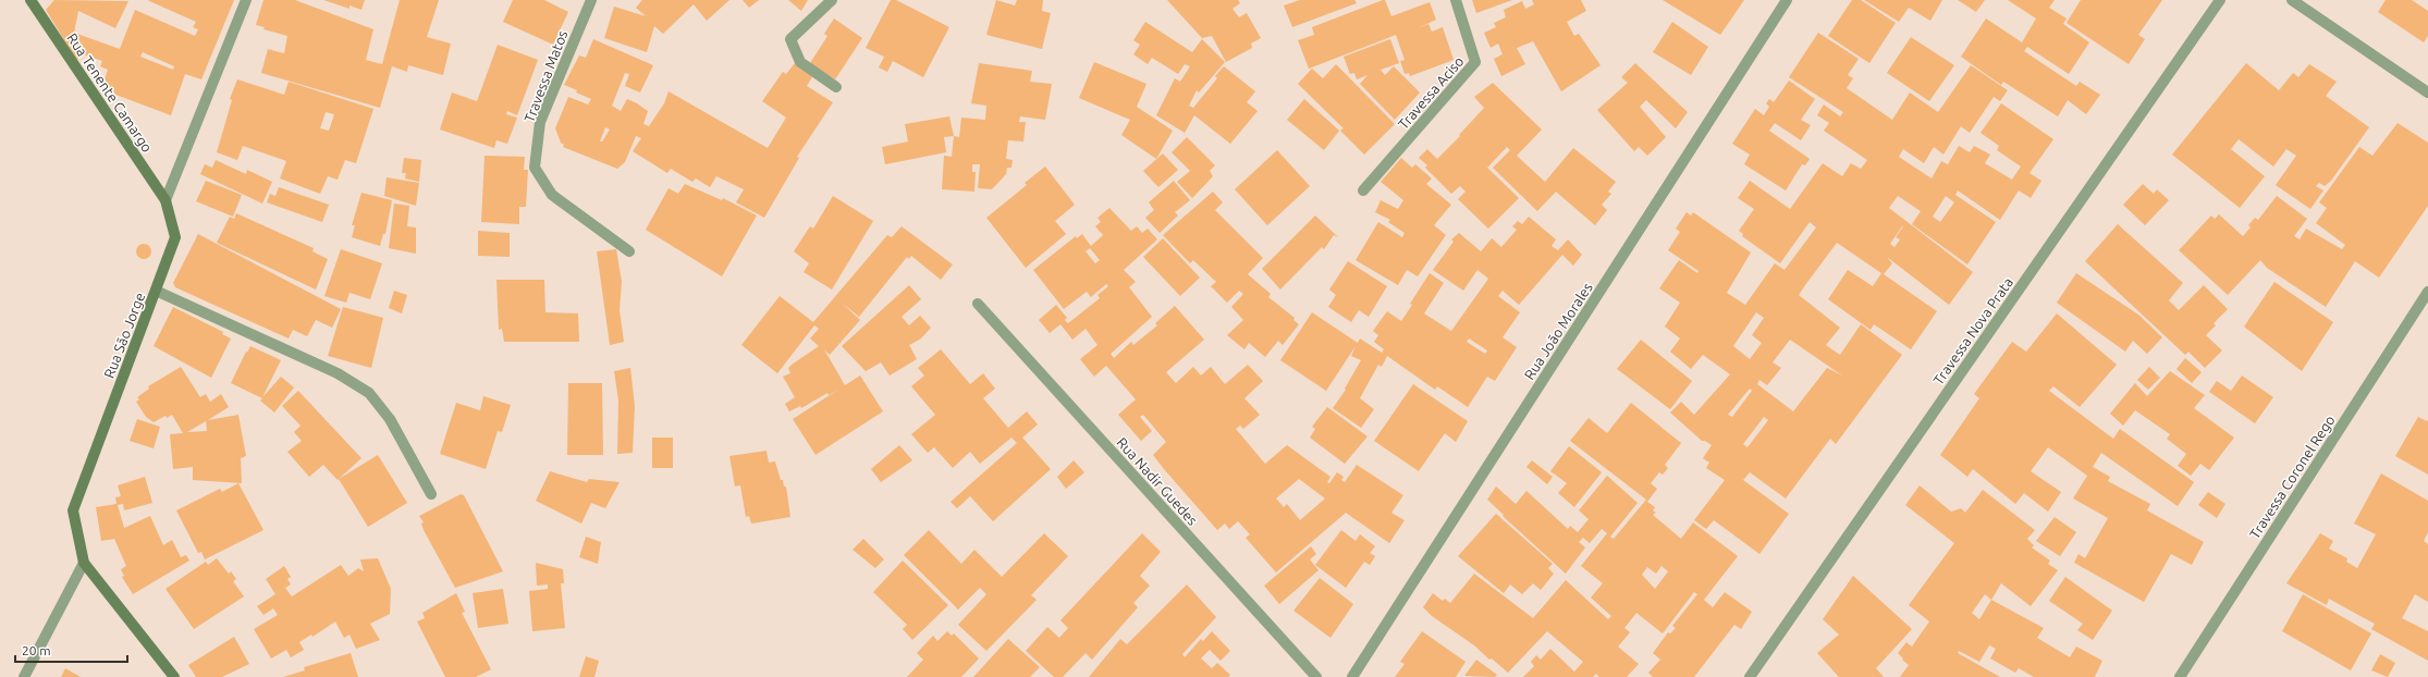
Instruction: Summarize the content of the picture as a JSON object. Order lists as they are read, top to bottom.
{
  "streets": {
    "street": [
      "Travessa Matos",
      "Rua Tenente Camargo",
      "Travessa Aciso",
      "Rua João Morales",
      "Travessa Nova Prata",
      "Rua São Jorge",
      "Travessa Coronel Rego",
      "Rua Nadir Guedes"
    ]
  },
  "crossings": [
    ["Rua Tenente Camargo", "Rua São Jorge"]
  ],
  "scale_bar": "20 m"
}
